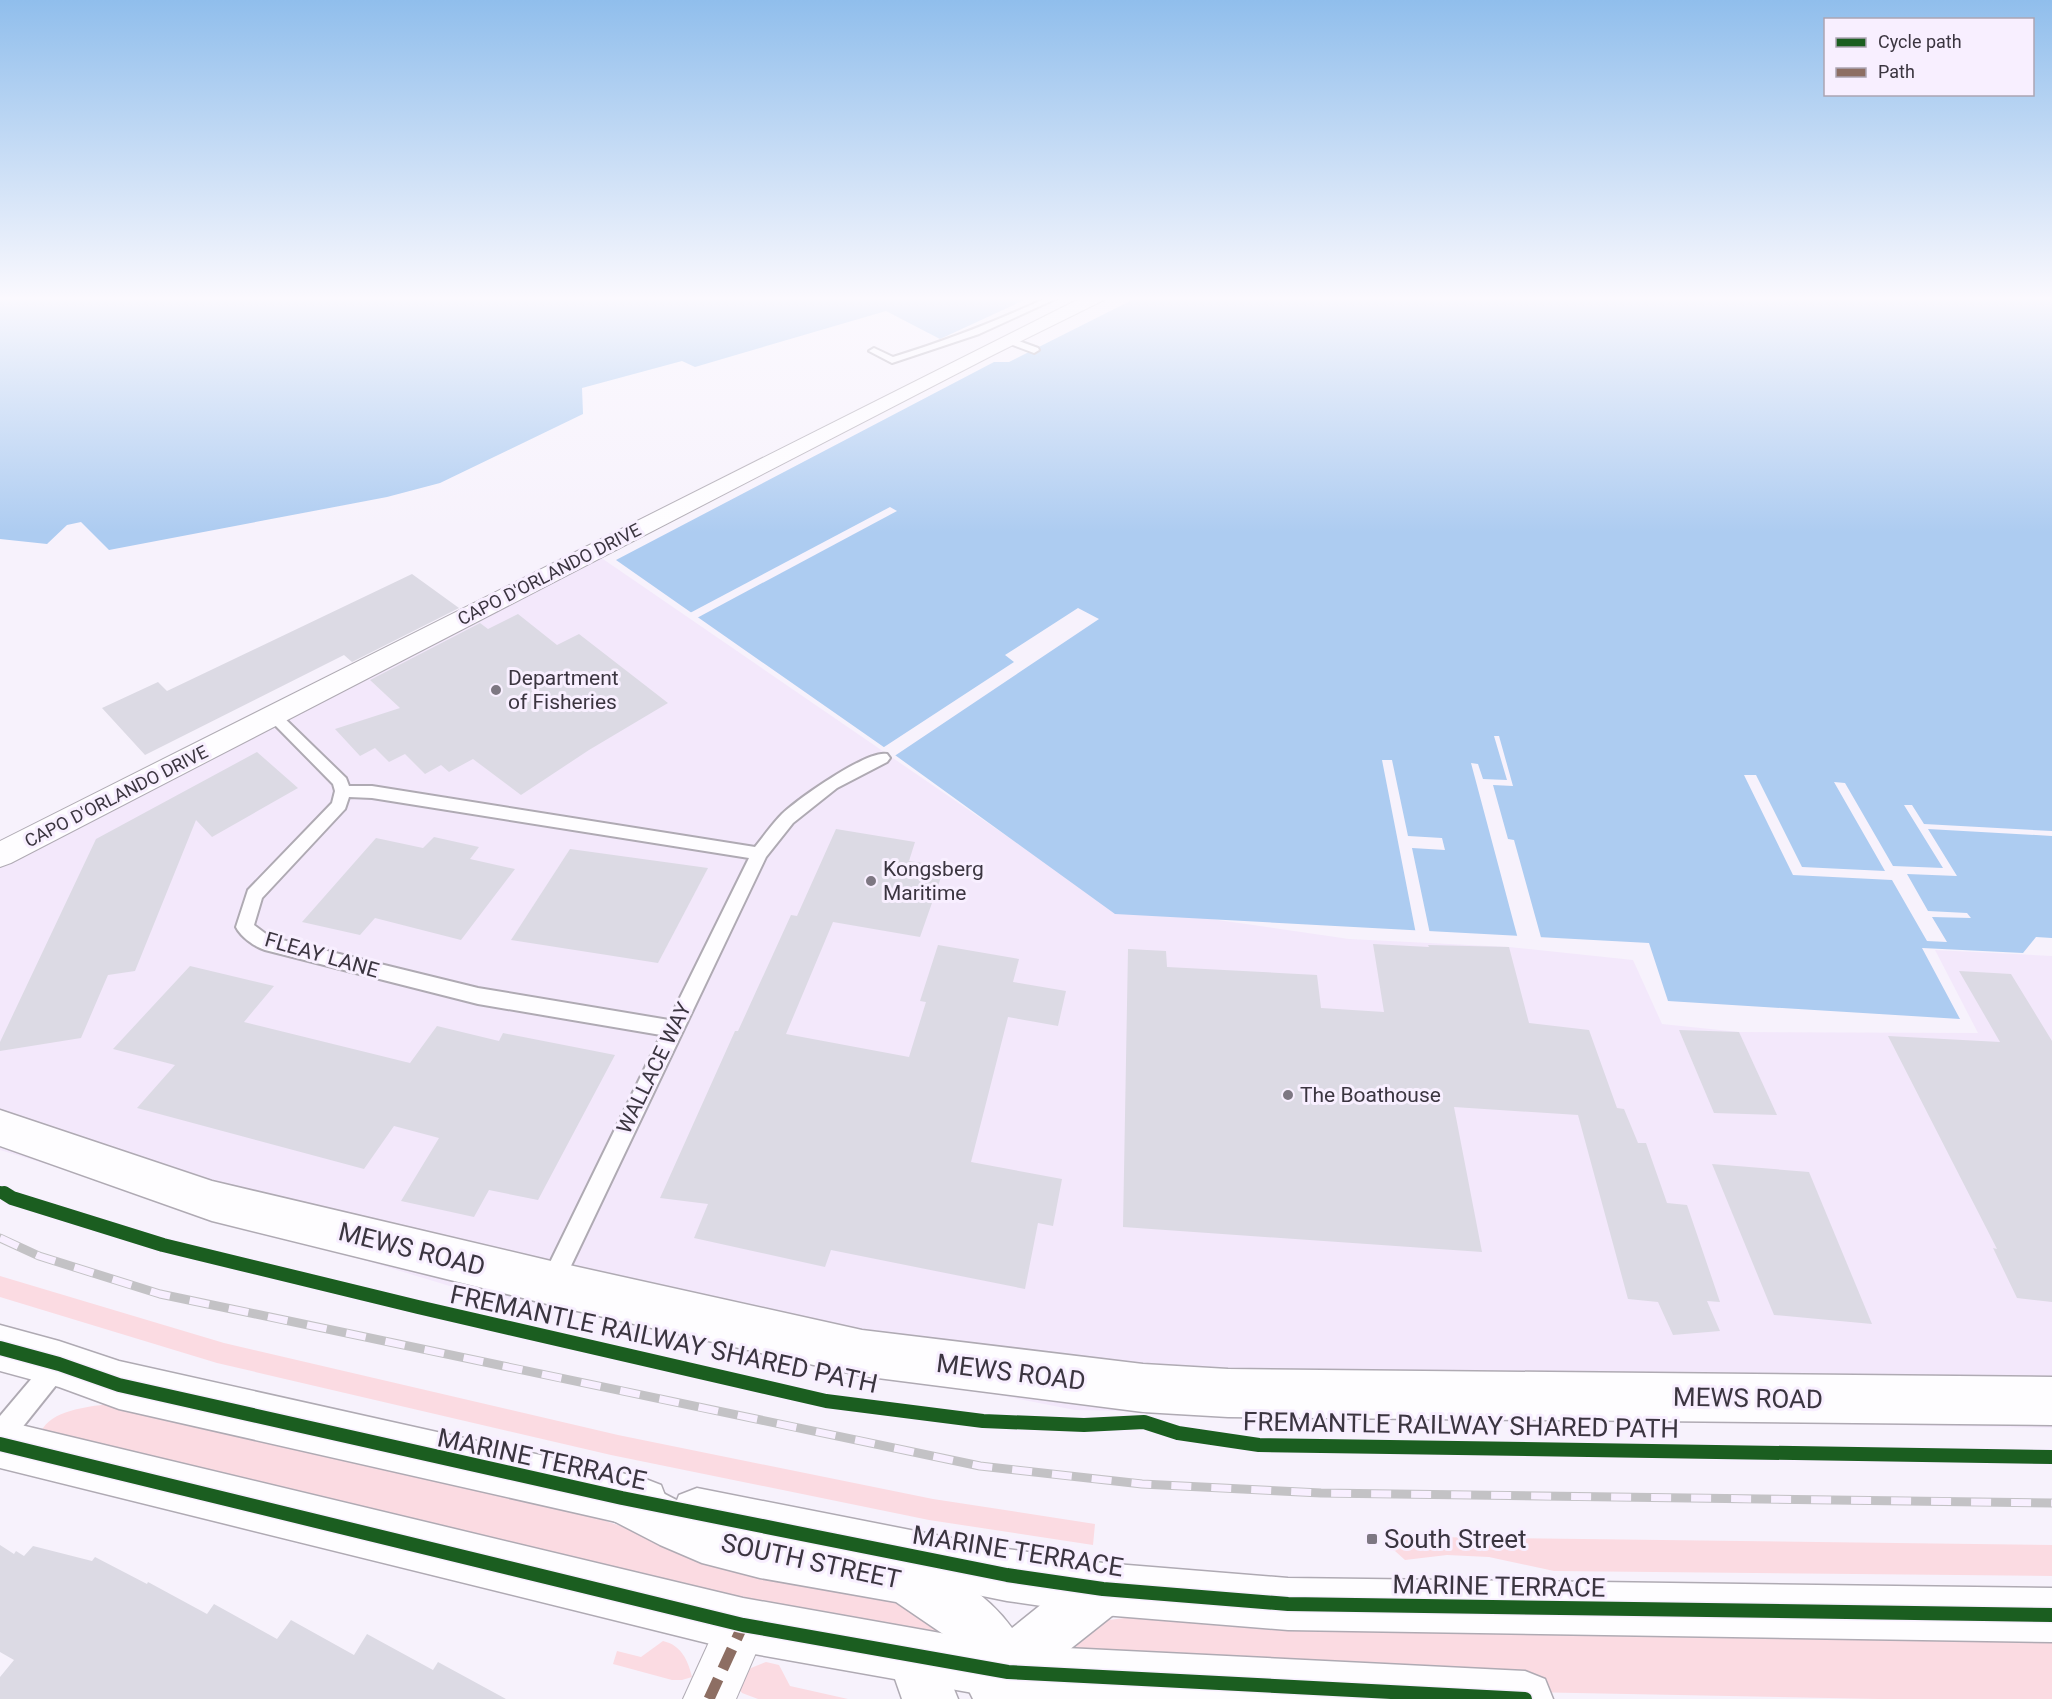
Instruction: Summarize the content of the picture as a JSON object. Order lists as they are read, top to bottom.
{
  "streets": {
    "street": [
      "CAPO D'ORLANDO DRIVE",
      "MEWS ROAD",
      "MARINE TERRACE",
      "SOUTH STREET"
    ],
    "lane": ["FLEAY LANE", "WALLACE WAY"],
    "cycle path": ["FREMANTLE RAILWAY SHARED PATH"]
  },
  "crossings": [
    ["FLEAY LANE", "WALLACE WAY"],
    ["WALLACE WAY", "MEWS ROAD"],
    ["MARINE TERRACE", "SOUTH STREET"]
  ],
  "places": {
    "other": ["Department of Fisheries", "Kongsberg Maritime", "The Boathouse"],
    "transit": ["South Street"]
  },
  "legend": ["Cycle path", "Path"]
}
